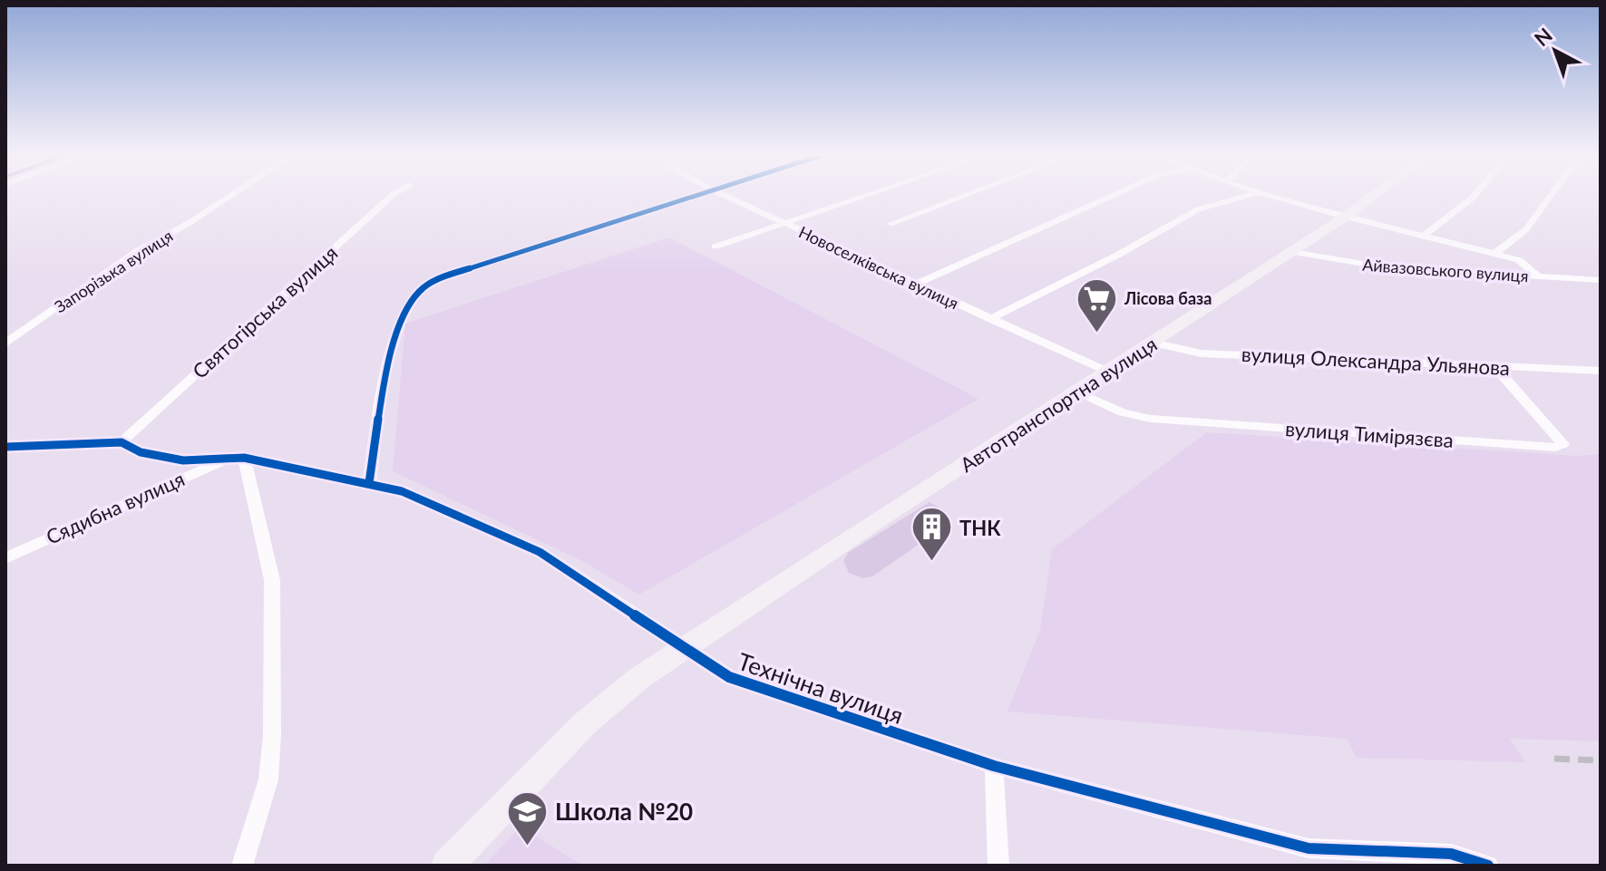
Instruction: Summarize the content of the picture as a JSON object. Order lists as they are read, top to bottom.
{
  "streets": {
    "main road": ["Автотранспортна вулиця"],
    "street": [
      "Новоселківська вулиця",
      "Айвазовського вулиця",
      "Запорізька вулиця",
      "Святогірська вулиця",
      "вулиця Олександра Ульянова",
      "вулиця Тимірязєва",
      "Сядибна вулиця",
      "Технічна вулиця"
    ]
  },
  "crossings": [
    ["Новоселківська вулиця", "Автотранспортна вулиця"],
    ["Айвазовського вулиця", "Автотранспортна вулиця"],
    ["Святогірська вулиця", "Технічна вулиця"],
    ["вулиця Олександра Ульянова", "Автотранспортна вулиця"],
    ["вулиця Олександра Ульянова", "вулиця Тимірязєва"],
    ["Автотранспортна вулиця", "вулиця Тимірязєва"],
    ["Автотранспортна вулиця", "Технічна вулиця"],
    ["Сядибна вулиця", "Технічна вулиця"]
  ],
  "places": {
    "supermarket": ["Лісова база"],
    "building": ["ТНК"],
    "school or university": ["Школа №20"]
  },
  "north": "top left"
}
